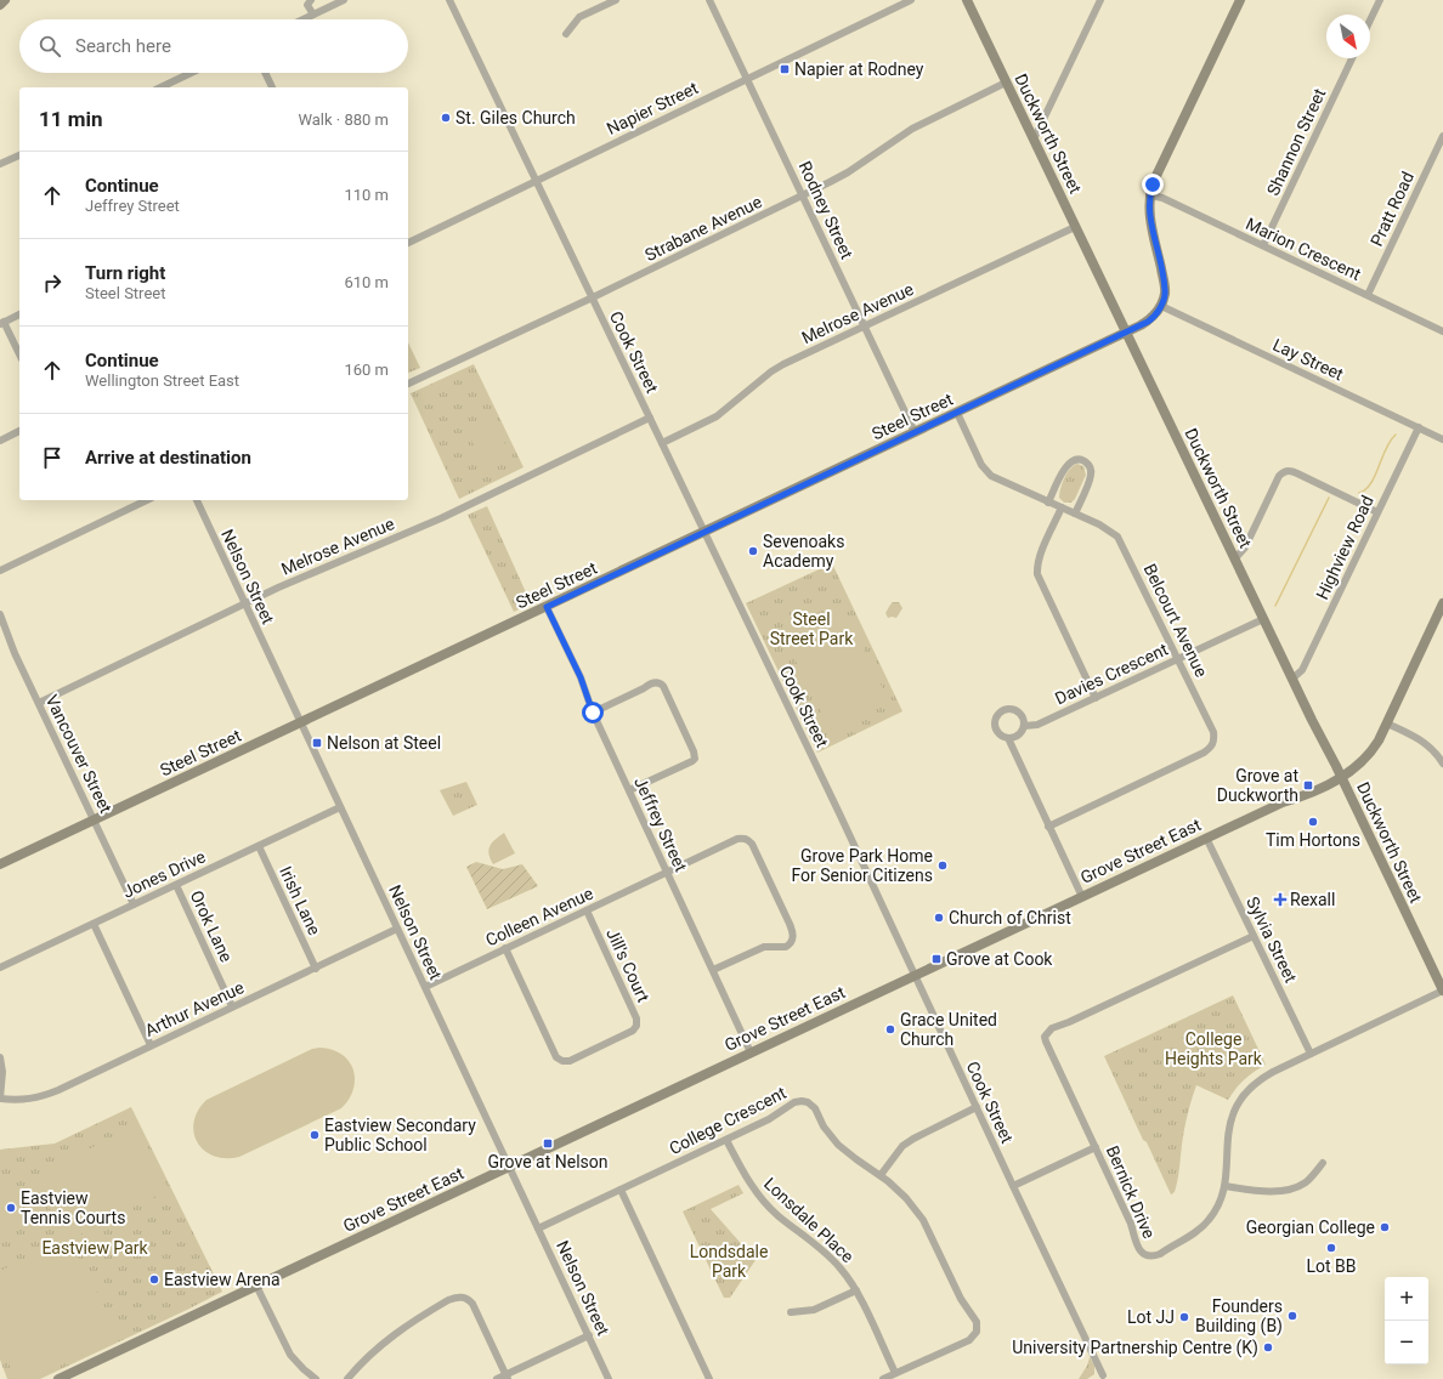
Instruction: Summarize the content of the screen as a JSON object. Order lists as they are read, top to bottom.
{
  "streets": {
    "street": [
      "Napier Street",
      "Duckworth Street",
      "Shannon Street",
      "Pratt Road",
      "Rodney Street",
      "Strabane Avenue",
      "Marion Crescent",
      "Melrose Avenue",
      "Cook Street",
      "Lay Street",
      "Steel Street",
      "Highview Road",
      "Nelson Street",
      "Belcourt Avenue",
      "Davies Crescent",
      "Vancouver Street",
      "Jeffrey Street",
      "Grove Street East",
      "Jones Drive",
      "Irish Lane",
      "Colleen Avenue",
      "Orok Lane",
      "Sylvia Street",
      "Jill's Court",
      "Arthur Avenue",
      "College Crescent",
      "Bernick Drive",
      "Lonsdale Place"
    ]
  },
  "crossings": [
    ["Napier Street", "Rodney Street"],
    ["Napier Street", "Cook Street"],
    ["Duckworth Street", "Strabane Avenue"],
    ["Duckworth Street", "Melrose Avenue"],
    ["Duckworth Street", "Steel Street"],
    ["Duckworth Street", "Highview Road"],
    ["Duckworth Street", "Davies Crescent"],
    ["Duckworth Street", "Grove Street East"],
    ["Duckworth Street", "Bernick Drive"],
    ["Shannon Street", "Marion Crescent"],
    ["Pratt Road", "Marion Crescent"],
    ["Rodney Street", "Strabane Avenue"],
    ["Rodney Street", "Melrose Avenue"],
    ["Rodney Street", "Steel Street"],
    ["Strabane Avenue", "Cook Street"],
    ["Melrose Avenue", "Cook Street"],
    ["Melrose Avenue", "Nelson Street"],
    ["Melrose Avenue", "Vancouver Street"],
    ["Cook Street", "Steel Street"],
    ["Cook Street", "Grove Street East"],
    ["Lay Street", "Steel Street"],
    ["Lay Street", "Highview Road"],
    ["Steel Street", "Nelson Street"],
    ["Steel Street", "Belcourt Avenue"],
    ["Steel Street", "Vancouver Street"],
    ["Steel Street", "Jeffrey Street"],
    ["Nelson Street", "Grove Street East"],
    ["Nelson Street", "Jones Drive"],
    ["Nelson Street", "Colleen Avenue"],
    ["Nelson Street", "Arthur Avenue"],
    ["Nelson Street", "College Crescent"],
    ["Belcourt Avenue", "Davies Crescent"],
    ["Vancouver Street", "Jones Drive"],
    ["Jeffrey Street", "Grove Street East"],
    ["Jeffrey Street", "Colleen Avenue"],
    ["Grove Street East", "Sylvia Street"],
    ["Jones Drive", "Irish Lane"],
    ["Jones Drive", "Orok Lane"],
    ["Irish Lane", "Arthur Avenue"],
    ["Colleen Avenue", "Jill's Court"],
    ["Orok Lane", "Arthur Avenue"],
    ["Sylvia Street", "Bernick Drive"],
    ["College Crescent", "Lonsdale Place"]
  ],
  "parks": [
    "Steel Street Park",
    "College Heights Park",
    "Eastview Park",
    "Londsdale Park"
  ],
  "places": {
    "transit": [
      "Napier at Rodney",
      "Nelson at Steel",
      "Grove at Duckworth",
      "Grove at Cook",
      "Grove at Nelson"
    ],
    "other": [
      "St. Giles Church",
      "Sevenoaks Academy",
      "Tim Hortons",
      "Grove Park Home For Senior Citizens",
      "Church of Christ",
      "Grace United Church",
      "Eastview Secondary Public School",
      "Eastview Tennis Courts",
      "Georgian College",
      "Lot BB",
      "Eastview Arena",
      "Founders Building (B)",
      "Lot JJ",
      "University Partnership Centre (K)"
    ],
    "health": ["Rexall"]
  },
  "north": "bottom right",
  "page": {
    "search": "Search here",
    "heading": ["11 min", "Walk · 880 m"],
    "list": [
      ["Continue", "Jeffrey Street", "110 m"],
      ["Turn right", "Steel Street", "610 m"],
      ["Continue", "Wellington Street East", "160 m"],
      "Arrive at destination"
    ],
    "map_buttons": ["+", "−"]
  }
}
